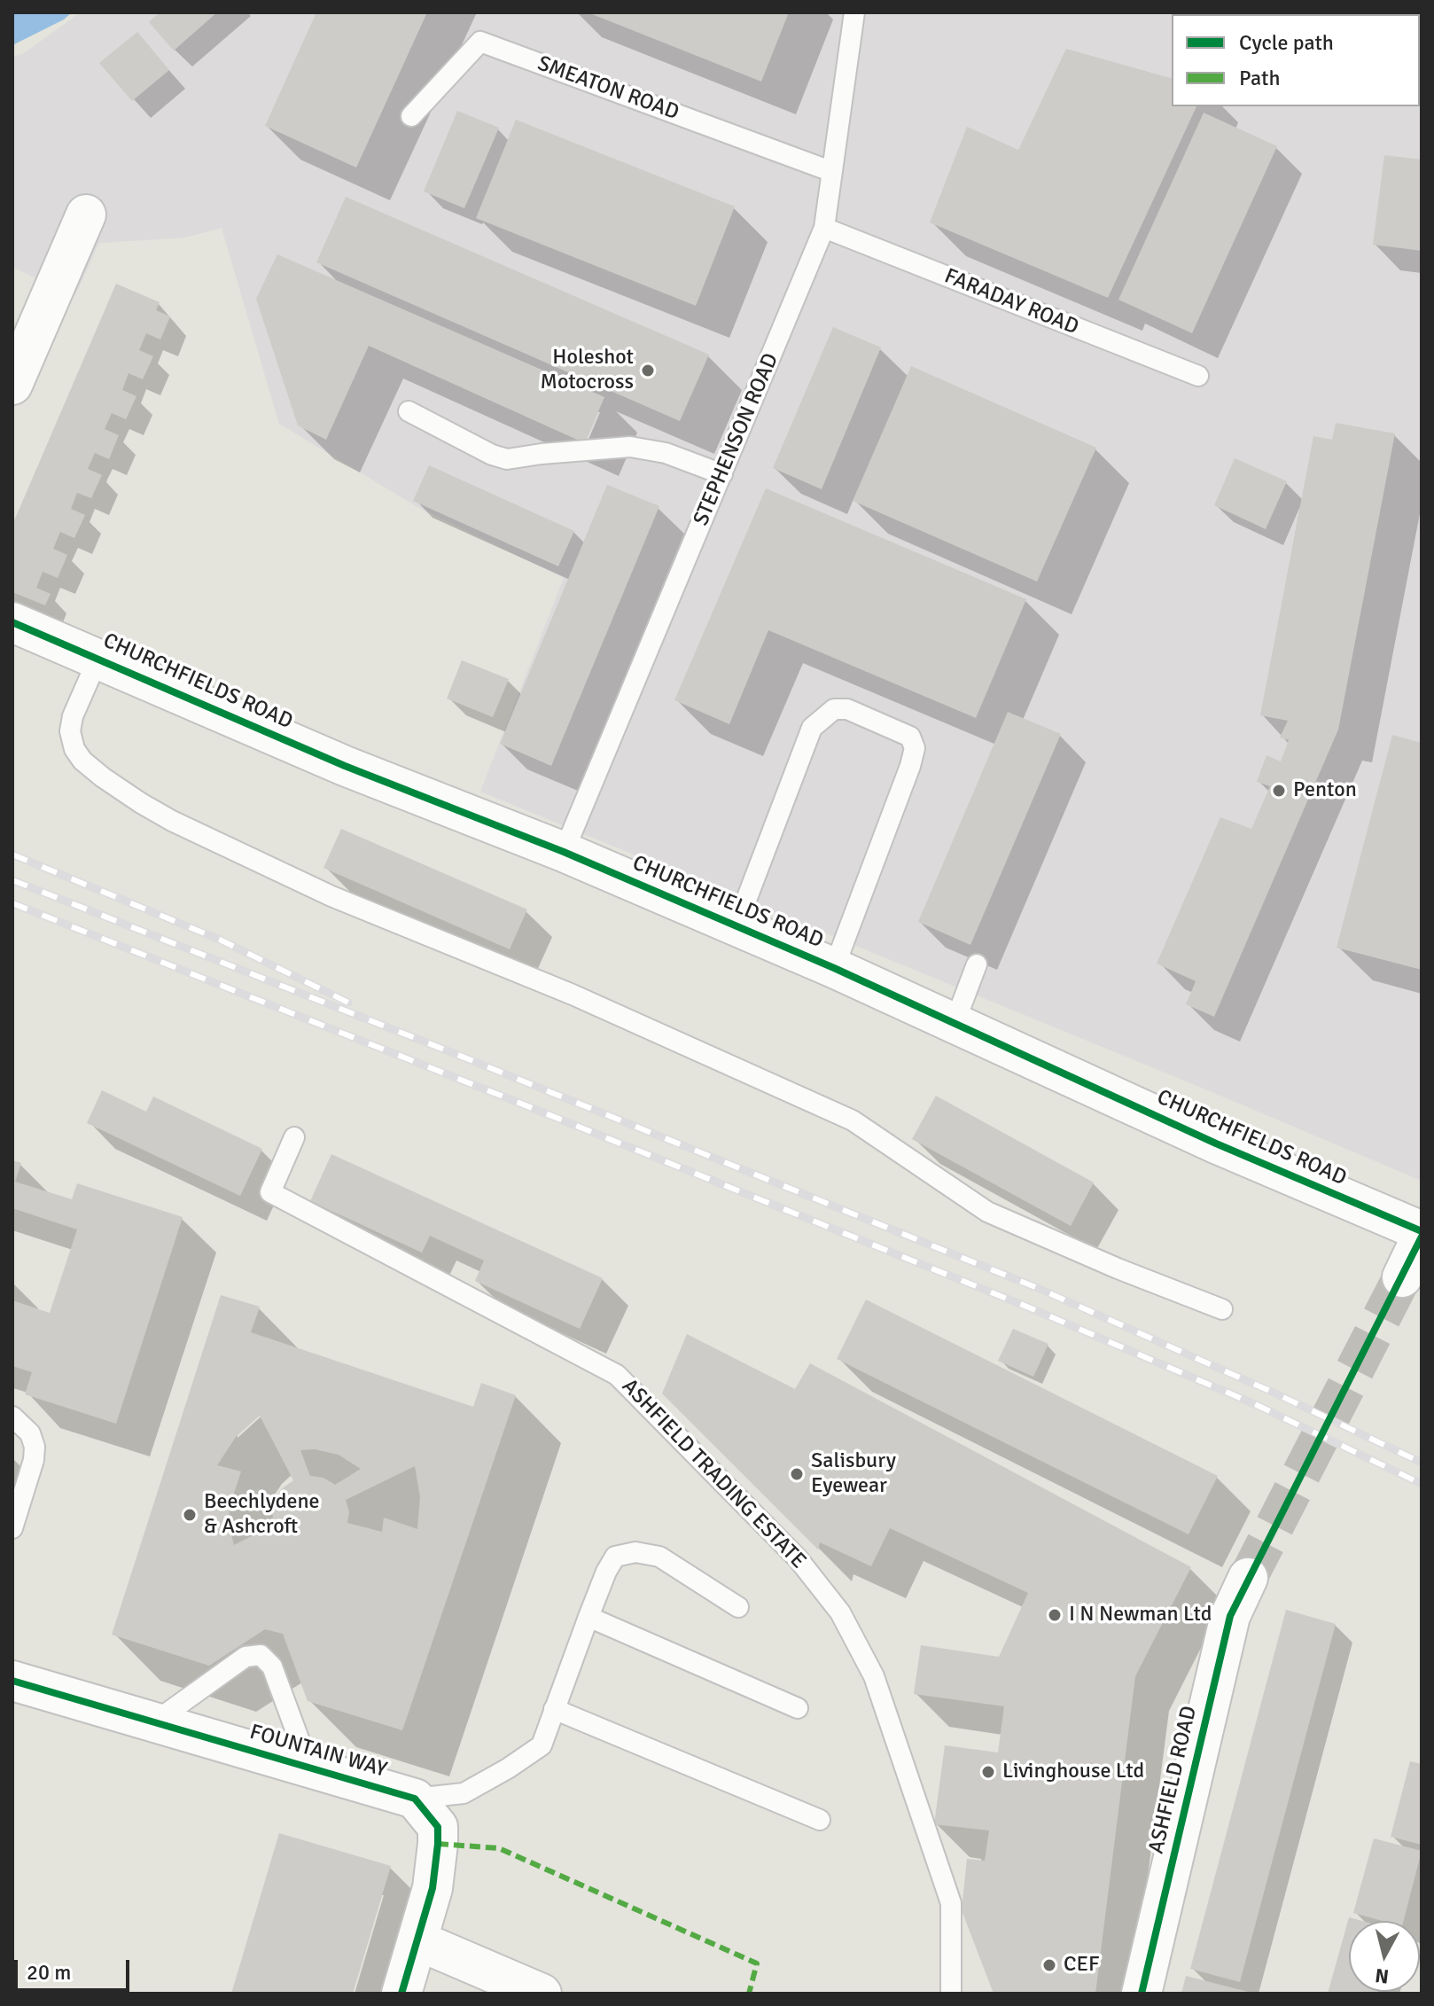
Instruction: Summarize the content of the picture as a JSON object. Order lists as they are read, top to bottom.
{
  "streets": {
    "street": ["CHURCHFIELDS ROAD", "FOUNTAIN WAY", "ASHFIELD ROAD"],
    "lane": [
      "SMEATON ROAD",
      "FARADAY ROAD",
      "STEPHENSON ROAD",
      "ASHFIELD TRADING ESTATE"
    ]
  },
  "crossings": [
    ["SMEATON ROAD", "STEPHENSON ROAD"],
    ["FARADAY ROAD", "STEPHENSON ROAD"],
    ["STEPHENSON ROAD", "CHURCHFIELDS ROAD"]
  ],
  "places": [
    "Holeshot Motocross",
    "Penton",
    "Salisbury Eyewear",
    "Beechlydene & Ashcroft",
    "I N Newman Ltd",
    "Livinghouse Ltd",
    "CEF"
  ],
  "legend": ["Cycle path", "Path"],
  "scale_bar": "20 m",
  "north": "bottom"
}
